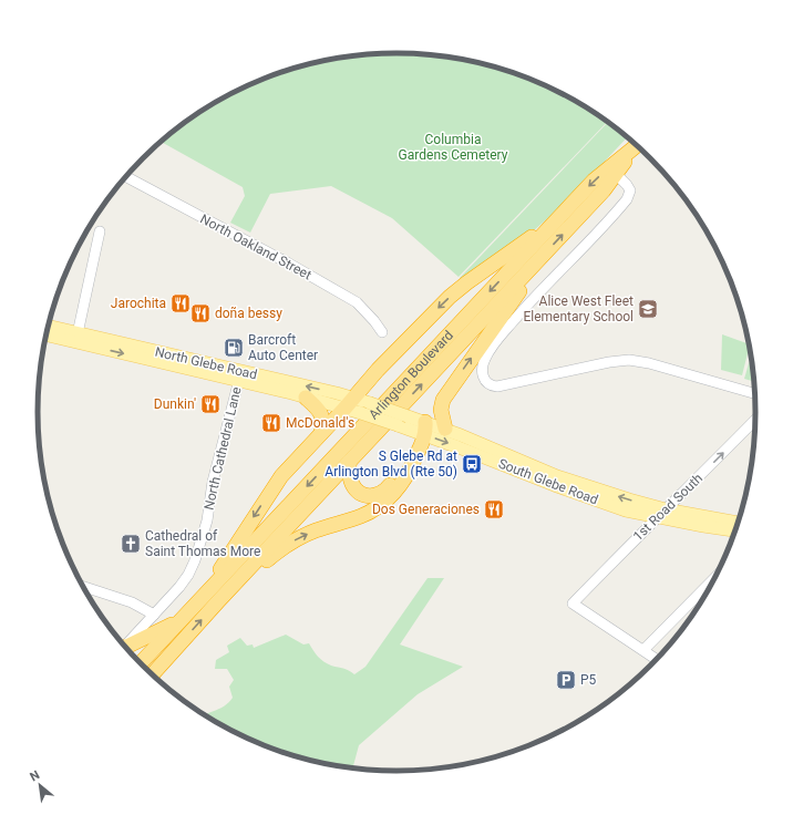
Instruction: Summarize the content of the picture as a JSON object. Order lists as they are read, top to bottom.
{
  "streets": {
    "highway": ["Arlington Boulevard"],
    "main road": ["North Glebe Road", "South Glebe Road"],
    "street": ["North Oakland Street", "North Cathedral Lane", "1st Road South"]
  },
  "crossings": [
    ["North Glebe Road", "North Cathedral Lane"],
    ["North Glebe Road", "South Glebe Road"],
    ["South Glebe Road", "1st Road South"]
  ],
  "one_way": ["1st Road South"],
  "parks": ["Columbia Gardens Cemetery"],
  "places": {
    "restaurant": [
      "Jarochita",
      "doña bessy",
      "Dunkin'",
      "McDonald's",
      "Dos Generaciones"
    ],
    "school or university": ["Alice West Fleet Elementary School"],
    "fuel station": ["Barcroft Auto Center"],
    "bus stop": ["S Glebe Rd at Arlington Blvd (Rte 50)"],
    "church": ["Cathedral of Saint Thomas More"],
    "parking": ["P5"]
  },
  "north": "top left"
}
